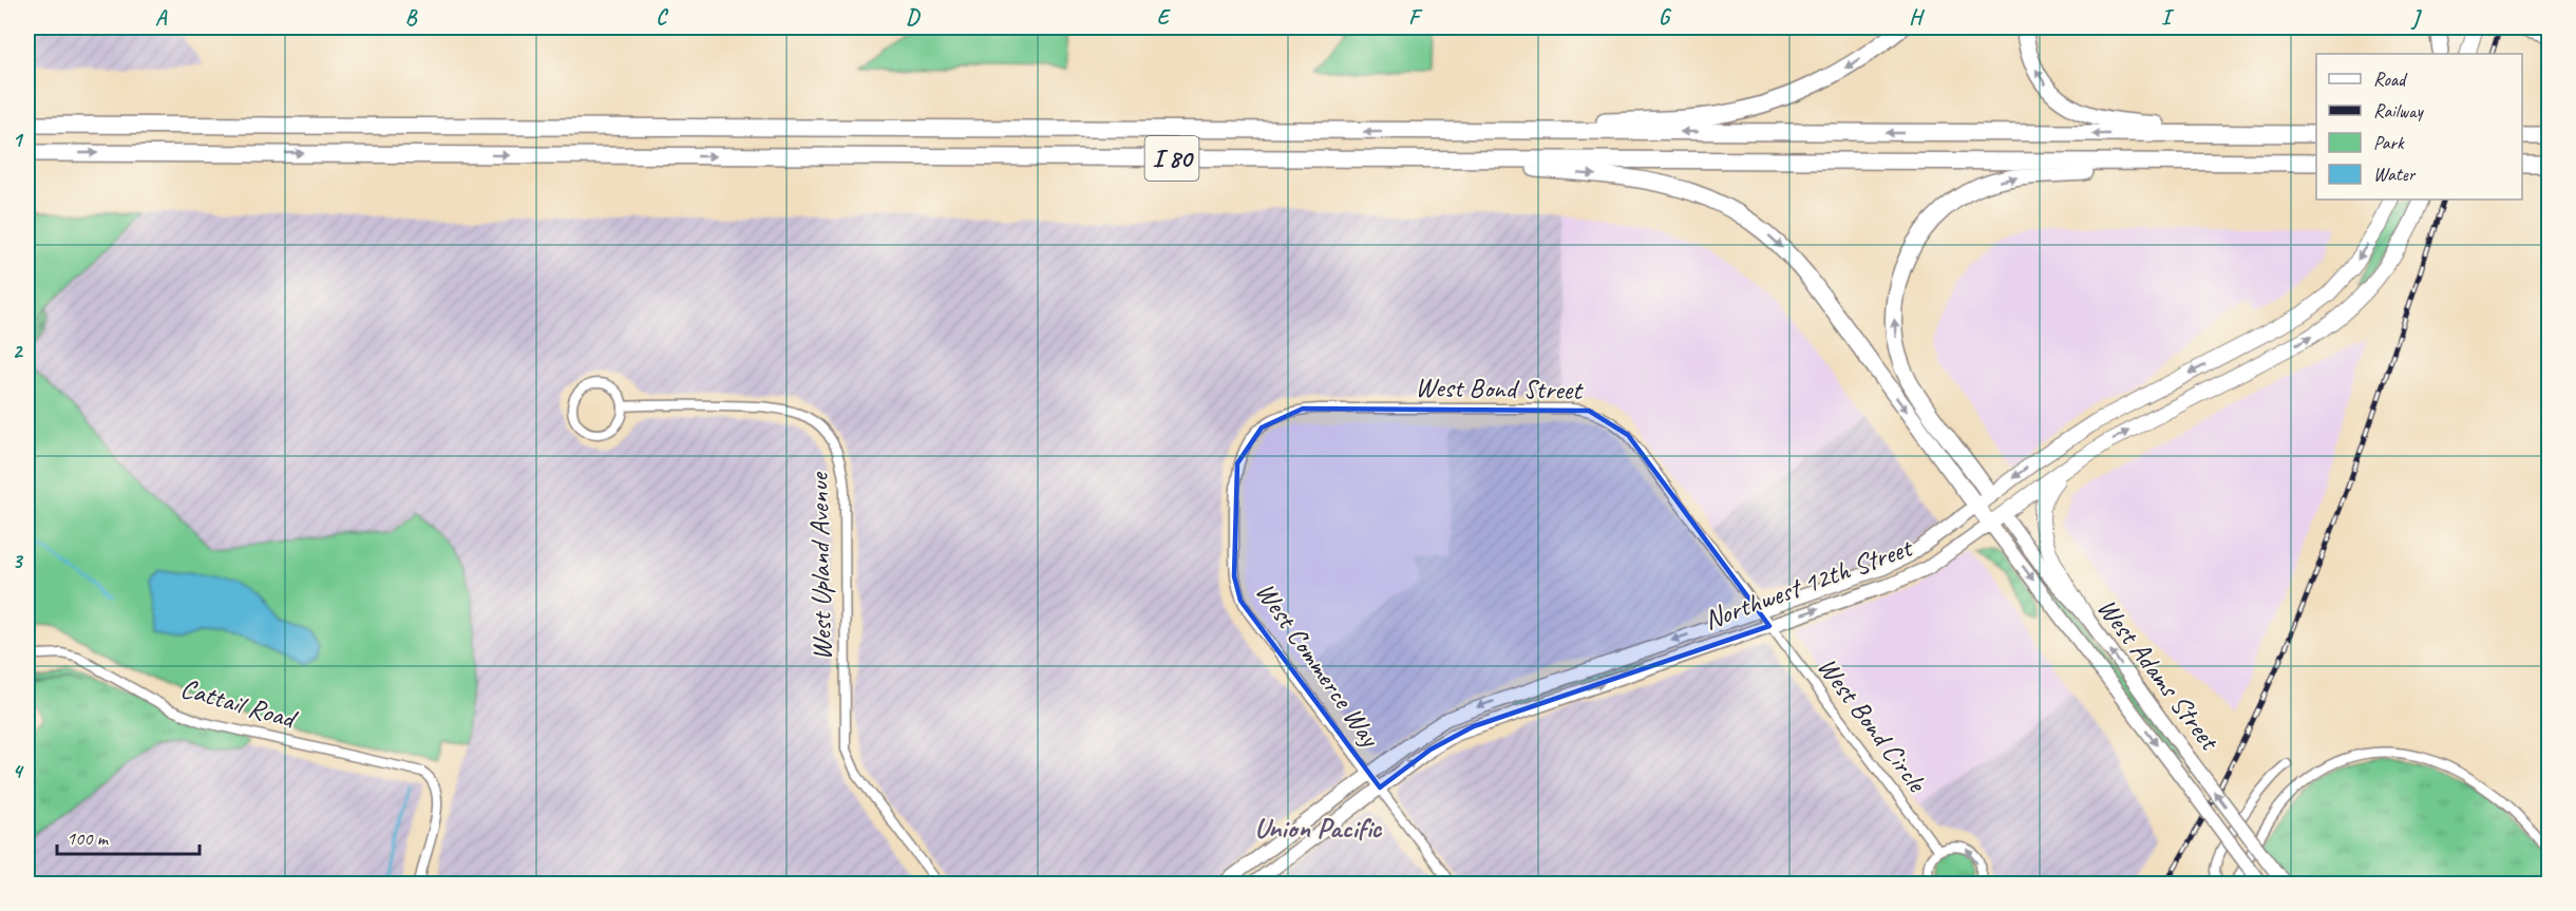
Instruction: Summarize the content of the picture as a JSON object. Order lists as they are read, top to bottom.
{
  "streets": {
    "highway": ["I 80"],
    "main road": ["Northwest 12th Street", "West Adams Street"],
    "street": [
      "West Bond Street",
      "West Upland Avenue",
      "West Commerce Way",
      "Cattail Road",
      "West Bond Circle"
    ]
  },
  "crossings": [
    ["West Bond Street", "Northwest 12th Street"],
    ["West Bond Street", "West Commerce Way"],
    ["West Bond Street", "West Bond Circle"],
    ["Northwest 12th Street", "West Commerce Way"],
    ["Northwest 12th Street", "West Adams Street"],
    ["Northwest 12th Street", "West Bond Circle"]
  ],
  "districts": ["Union Pacific"],
  "legend": [
    "Road",
    "Railway",
    "Park",
    "Water"
  ],
  "scale_bar": "100 m",
  "grid": {
    "columns": [
      "A",
      "B",
      "C",
      "D",
      "E",
      "F",
      "G",
      "H",
      "I",
      "J"
    ],
    "rows": [
      "1",
      "2",
      "3",
      "4"
    ]
  }
}
